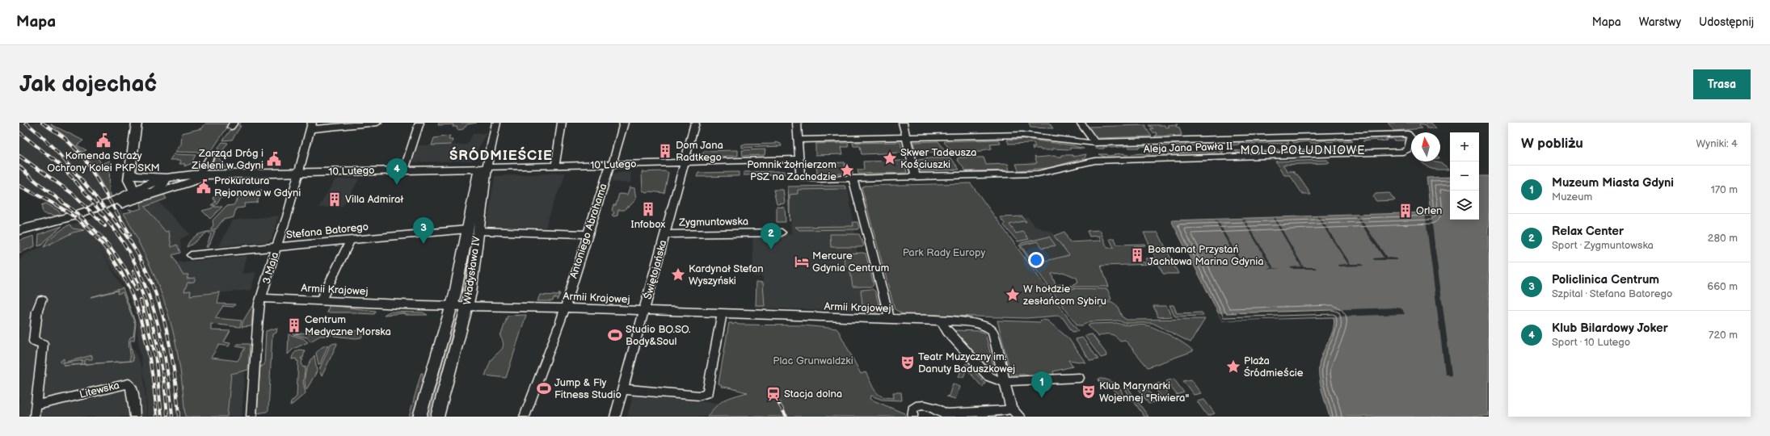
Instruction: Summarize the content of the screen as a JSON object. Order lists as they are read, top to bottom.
{
  "streets": {
    "main road": ["10 Lutego", "Władysława IV"],
    "street": [
      "Aleja Jana Pawła II",
      "Zygmuntowska",
      "Stefana Batorego",
      "Antoniego Abrahama",
      "3 Maja",
      "Świętojańska",
      "Armii Krajowej",
      "Litewska"
    ]
  },
  "crossings": [
    ["10 Lutego", "Antoniego Abrahama"],
    ["10 Lutego", "3 Maja"],
    ["10 Lutego", "Świętojańska"],
    ["10 Lutego", "Władysława IV"],
    ["Zygmuntowska", "Świętojańska"],
    ["Stefana Batorego", "Antoniego Abrahama"],
    ["Stefana Batorego", "3 Maja"],
    ["Stefana Batorego", "Władysława IV"],
    ["Antoniego Abrahama", "Armii Krajowej"],
    ["3 Maja", "Armii Krajowej"],
    ["Świętojańska", "Armii Krajowej"],
    ["Władysława IV", "Armii Krajowej"]
  ],
  "districts": ["MOLO POŁUDNIOWE", "ŚRÓDMIEŚCIE"],
  "parks": ["Park Rady Europy", "Plac Grunwaldzki"],
  "places": {
    "public building": ["Komenda Straży Ochrony Kolei PKP SKM", "Zarząd Dróg i Zieleni w Gdyni", "Prokuratura Rejonowa w Gdyni"],
    "building": [
      "Dom Jana Radtkego",
      "Villa Admirał",
      "Infobox",
      "Orlen",
      "Bosmanat Przystań Jachtowa Marina Gdynia",
      "Centrum Medyczne Morska"
    ],
    "place": [
      "Skwer Tadeusza Kościuszki",
      "Pomnik żołnierzom PSZ na Zachodzie",
      "Kardynał Stefan Wyszyński",
      "W hołdzie zesłańcom Sybiru",
      "Plaża Śródmieście"
    ],
    "hotel": ["Mercure Gdynia Centrum"],
    "sports": ["Studio BO.SO. Body&Soul", "Jump & Fly Fitness Studio"],
    "theatre": ["Teatr Muzyczny im. Danuty Baduszkowej", "Klub Marynarki Wojennej \"Riwiera\""],
    "station": ["Stacja dolna"]
  },
  "north": "top",
  "page": {
    "header": "Mapa",
    "nav": ["Mapa", "Warstwy", "Udostępnij"],
    "buttons": "Trasa",
    "title": "Jak dojechać",
    "heading": ["W pobliżu", "Wyniki: 4"],
    "map_buttons": ["+", "−"],
    "pins": [
      "4",
      "3",
      "2",
      "1"
    ],
    "list": [
      {
        "mark": "1",
        "name": "Muzeum Miasta Gdyni",
        "note": "Muzeum",
        "value": "170 m"
      },
      {
        "mark": "2",
        "name": "Relax Center",
        "note": "Sport · Zygmuntowska",
        "value": "280 m"
      },
      {
        "mark": "3",
        "name": "Policlinica Centrum",
        "note": "Szpital · Stefana Batorego",
        "value": "660 m"
      },
      {
        "mark": "4",
        "name": "Klub Bilardowy Joker",
        "note": "Sport · 10 Lutego",
        "value": "720 m"
      }
    ]
  }
}
